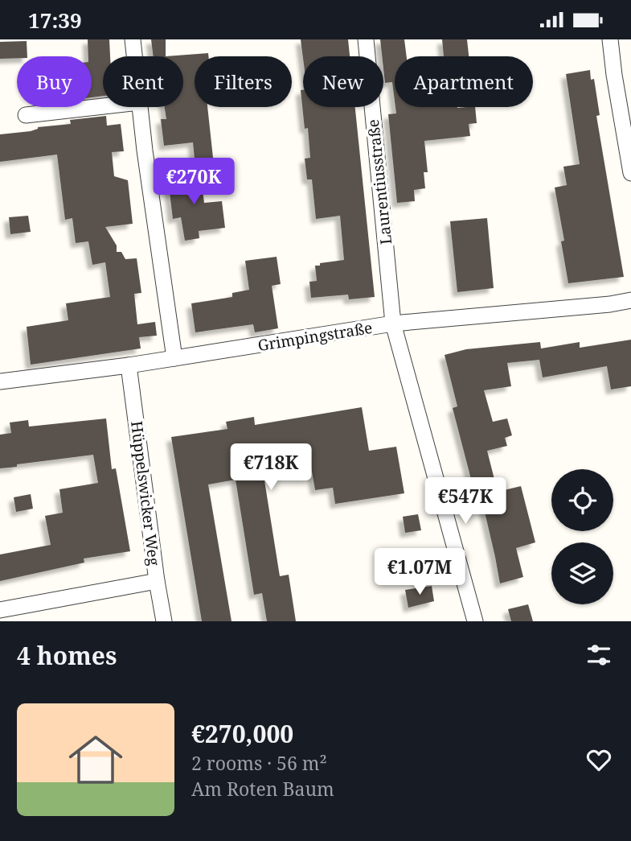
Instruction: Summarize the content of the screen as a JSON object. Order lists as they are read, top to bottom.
{
  "streets": {
    "street": ["Laurentiusstraße", "Grimpingstraße", "Hüppelswicker Weg"]
  },
  "crossings": [
    ["Laurentiusstraße", "Grimpingstraße"],
    ["Grimpingstraße", "Hüppelswicker Weg"]
  ],
  "page": {
    "status": "17:39",
    "chip": [
      "Buy",
      "Rent",
      "Filters",
      "New",
      "Apartment"
    ],
    "price": [
      "€270K",
      "€718K",
      "€547K",
      "€1.07M"
    ],
    "heading": "4 homes",
    "list": [
      {
        "name": "€270,000",
        "note": "2 rooms · 56 m² · Am Roten Baum"
      }
    ]
  }
}
